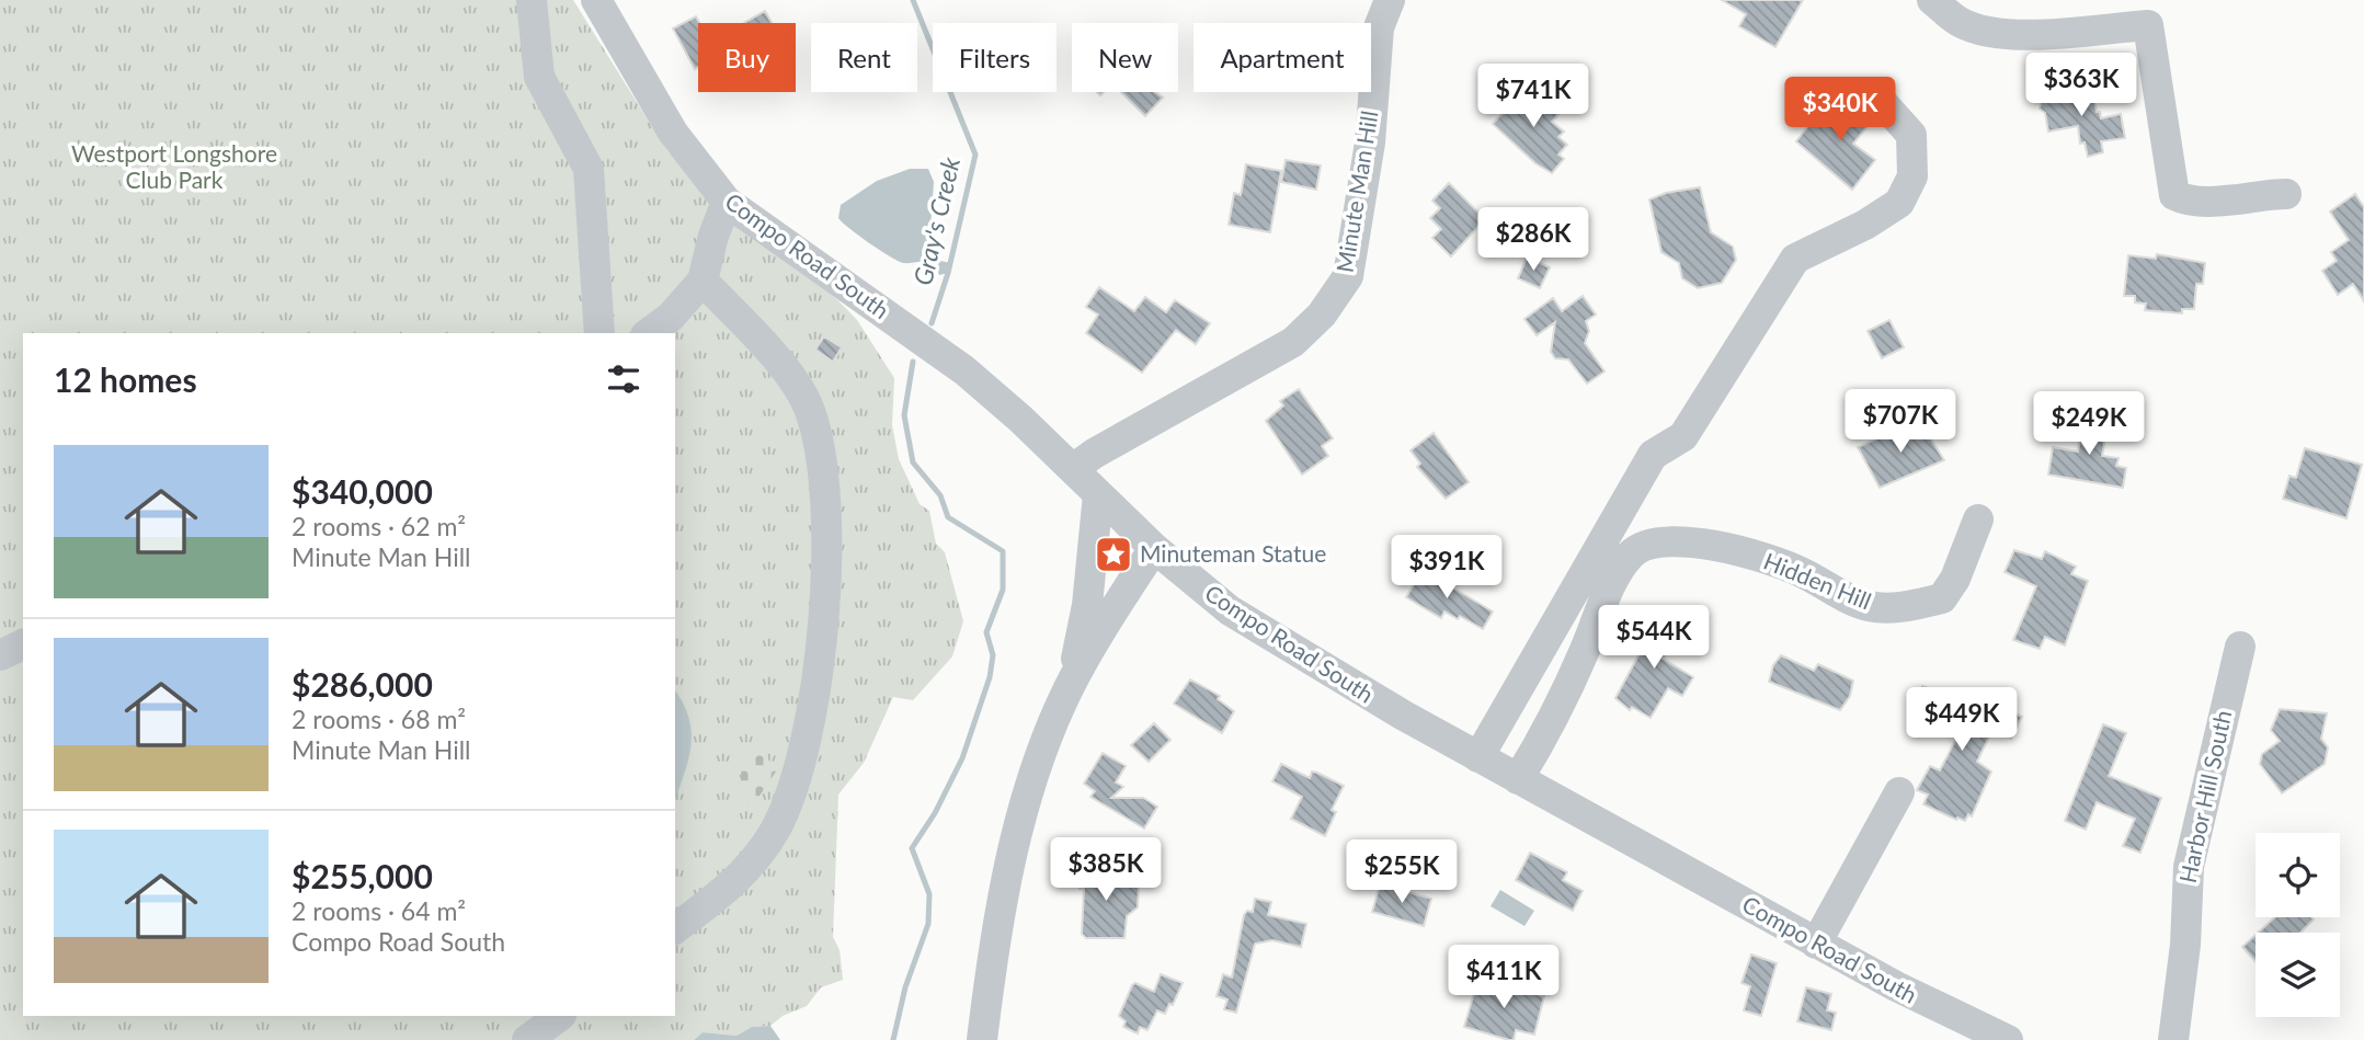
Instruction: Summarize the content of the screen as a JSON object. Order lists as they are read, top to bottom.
{
  "streets": {
    "street": [
      "Minute Man Hill",
      "Compo Road South",
      "Hidden Hill",
      "Harbor Hill South"
    ]
  },
  "crossings": [
    ["Minute Man Hill", "Compo Road South"],
    ["Compo Road South", "Hidden Hill"]
  ],
  "water": ["Gray's Creek"],
  "parks": ["Westport Longshore Club Park"],
  "places": {
    "place": ["Minuteman Statue"]
  },
  "page": {
    "chip": [
      "Buy",
      "Rent",
      "Filters",
      "New",
      "Apartment"
    ],
    "price": [
      "$363K",
      "$741K",
      "$340K",
      "$286K",
      "$707K",
      "$249K",
      "$391K",
      "$544K",
      "$449K",
      "$385K",
      "$255K",
      "$411K"
    ],
    "heading": "12 homes",
    "list": [
      {
        "name": "$340,000",
        "note": "2 rooms · 62 m² · Minute Man Hill"
      },
      {
        "name": "$286,000",
        "note": "2 rooms · 68 m² · Minute Man Hill"
      },
      {
        "name": "$255,000",
        "note": "2 rooms · 64 m² · Compo Road South"
      }
    ]
  }
}
